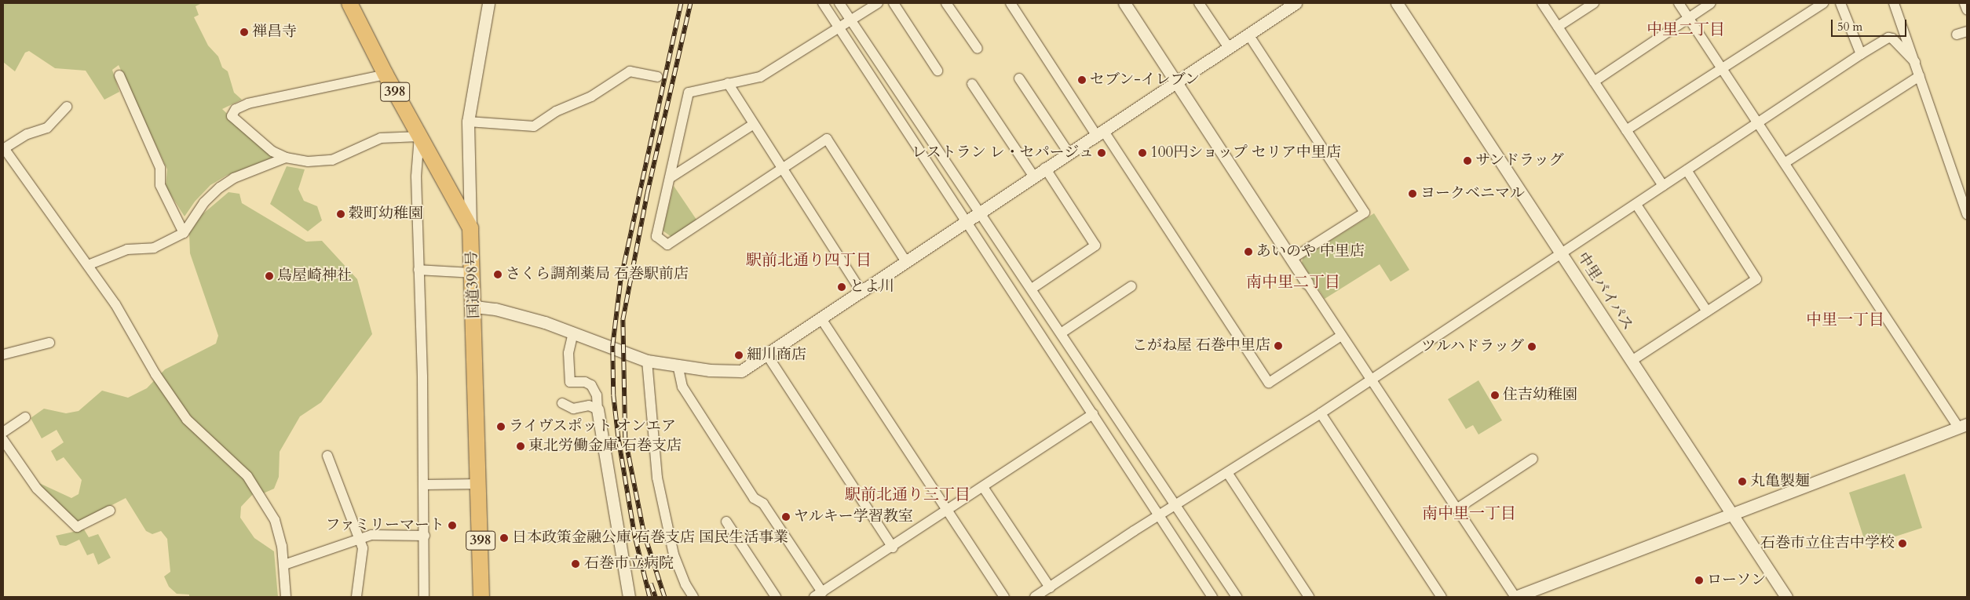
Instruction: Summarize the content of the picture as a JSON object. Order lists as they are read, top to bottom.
{
  "streets": {
    "highway": ["398", "国道398号"],
    "street": ["中里バイパス"]
  },
  "districts": [
    "中里二丁目",
    "駅前北通り四丁目",
    "南中里二丁目",
    "中里一丁目",
    "駅前北通り三丁目",
    "南中里一丁目"
  ],
  "places": [
    "禅昌寺",
    "セブン-イレブン",
    "レストラン レ・セパージュ",
    "100円ショップ セリア中里店",
    "サンドラッグ",
    "ヨークベニマル",
    "穀町幼稚園",
    "あいのや 中里店",
    "さくら調剤薬局 石巻駅前店",
    "鳥屋崎神社",
    "とよ川",
    "こがね屋 石巻中里店",
    "ツルハドラッグ",
    "細川商店",
    "住吉幼稚園",
    "ライヴスポット オンエア",
    "東北労働金庫 石巻支店",
    "丸亀製麺",
    "ヤルキー学習教室",
    "ファミリーマート",
    "日本政策金融公庫 石巻支店 国民生活事業",
    "石巻市立住吉中学校",
    "石巻市立病院",
    "ローソン"
  ],
  "scale_bar": "50 m"
}
